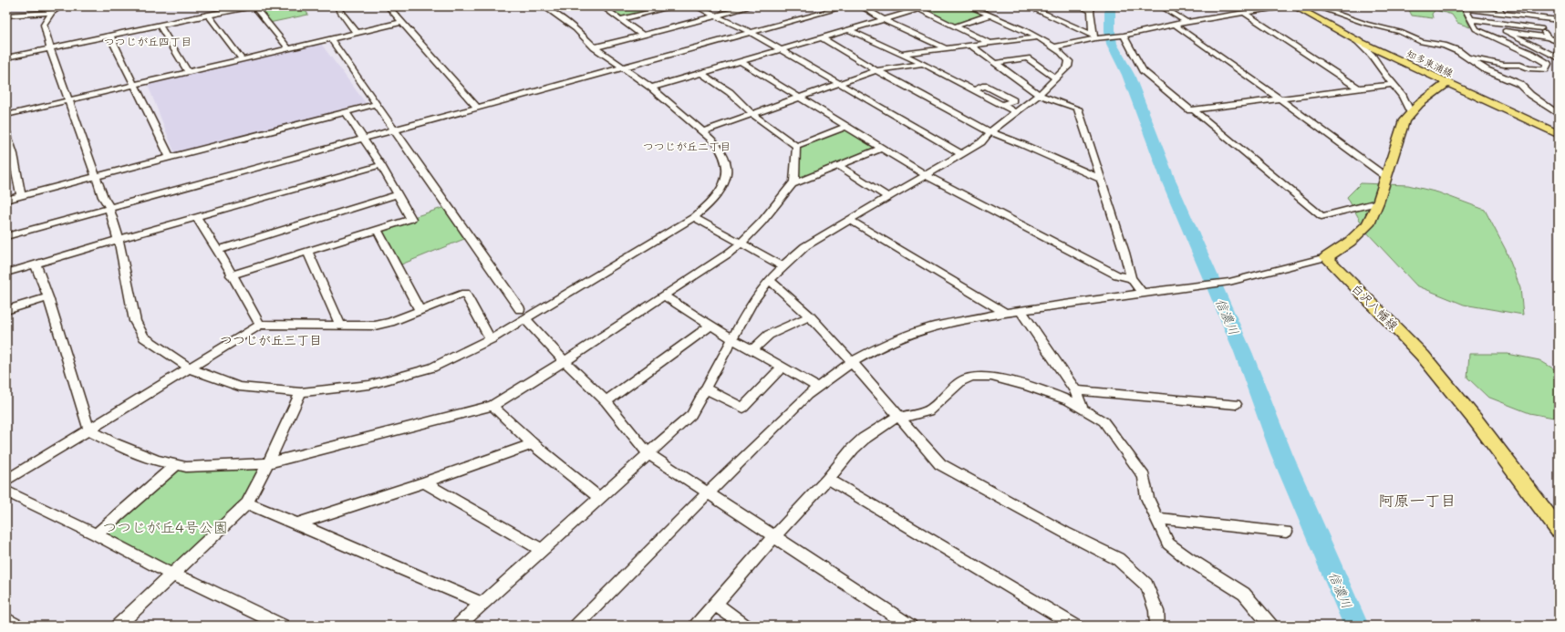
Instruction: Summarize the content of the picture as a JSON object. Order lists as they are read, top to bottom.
{
  "streets": {
    "main road": ["知多東浦線", "白沢八幡線"]
  },
  "districts": [
    "つつじが丘四丁目",
    "つつじが丘二丁目",
    "つつじが丘三丁目",
    "阿原一丁目"
  ],
  "water": ["信濃川"],
  "parks": ["つつじが丘4号公園"]
}
